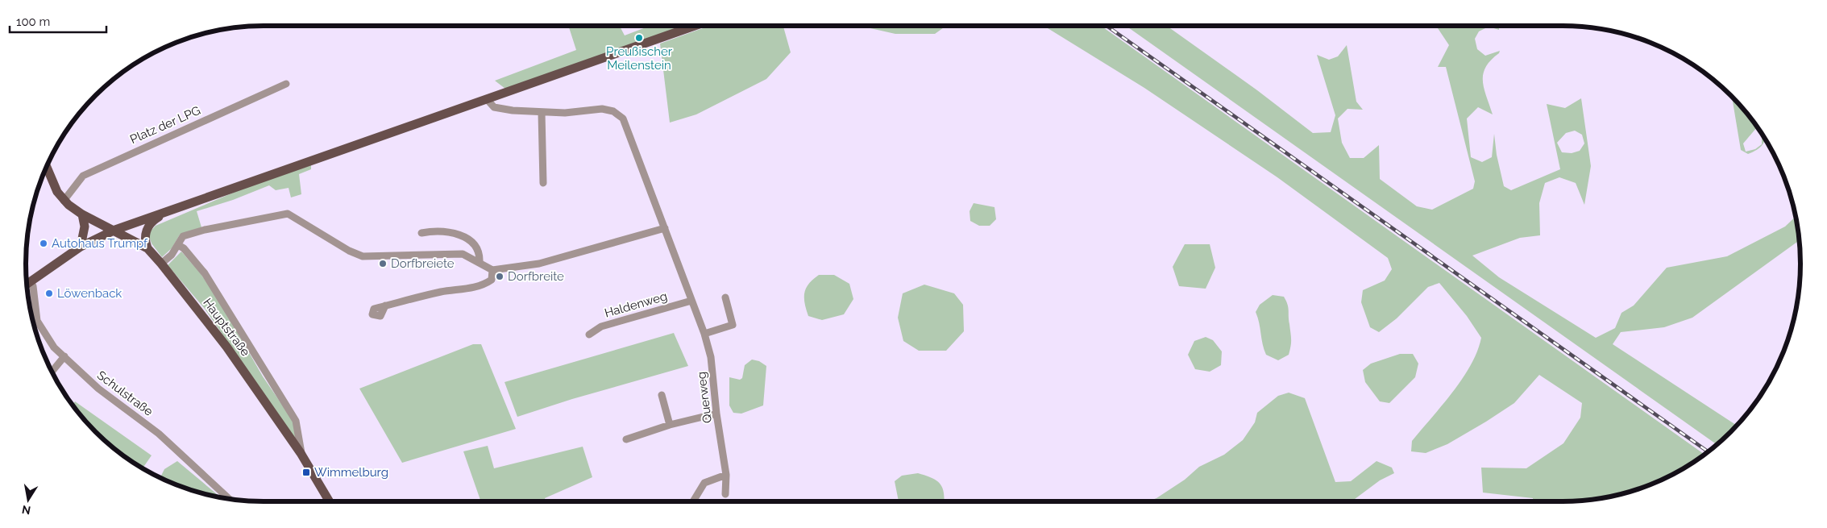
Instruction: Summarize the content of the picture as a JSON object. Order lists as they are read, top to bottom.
{
  "streets": {
    "main road": ["Hauptstraße"],
    "street": [
      "Platz der LPG",
      "Haldenweg",
      "Schulstraße",
      "Querweg"
    ]
  },
  "crossings": [
    ["Haldenweg", "Querweg"]
  ],
  "places": {
    "other": [
      "Preußischer Meilenstein",
      "Autohaus Trumpf",
      "Dorfbreiete",
      "Dorfbreite",
      "Löwenback"
    ],
    "transit": ["Wimmelburg"]
  },
  "scale_bar": "100 m",
  "north": "bottom"
}
